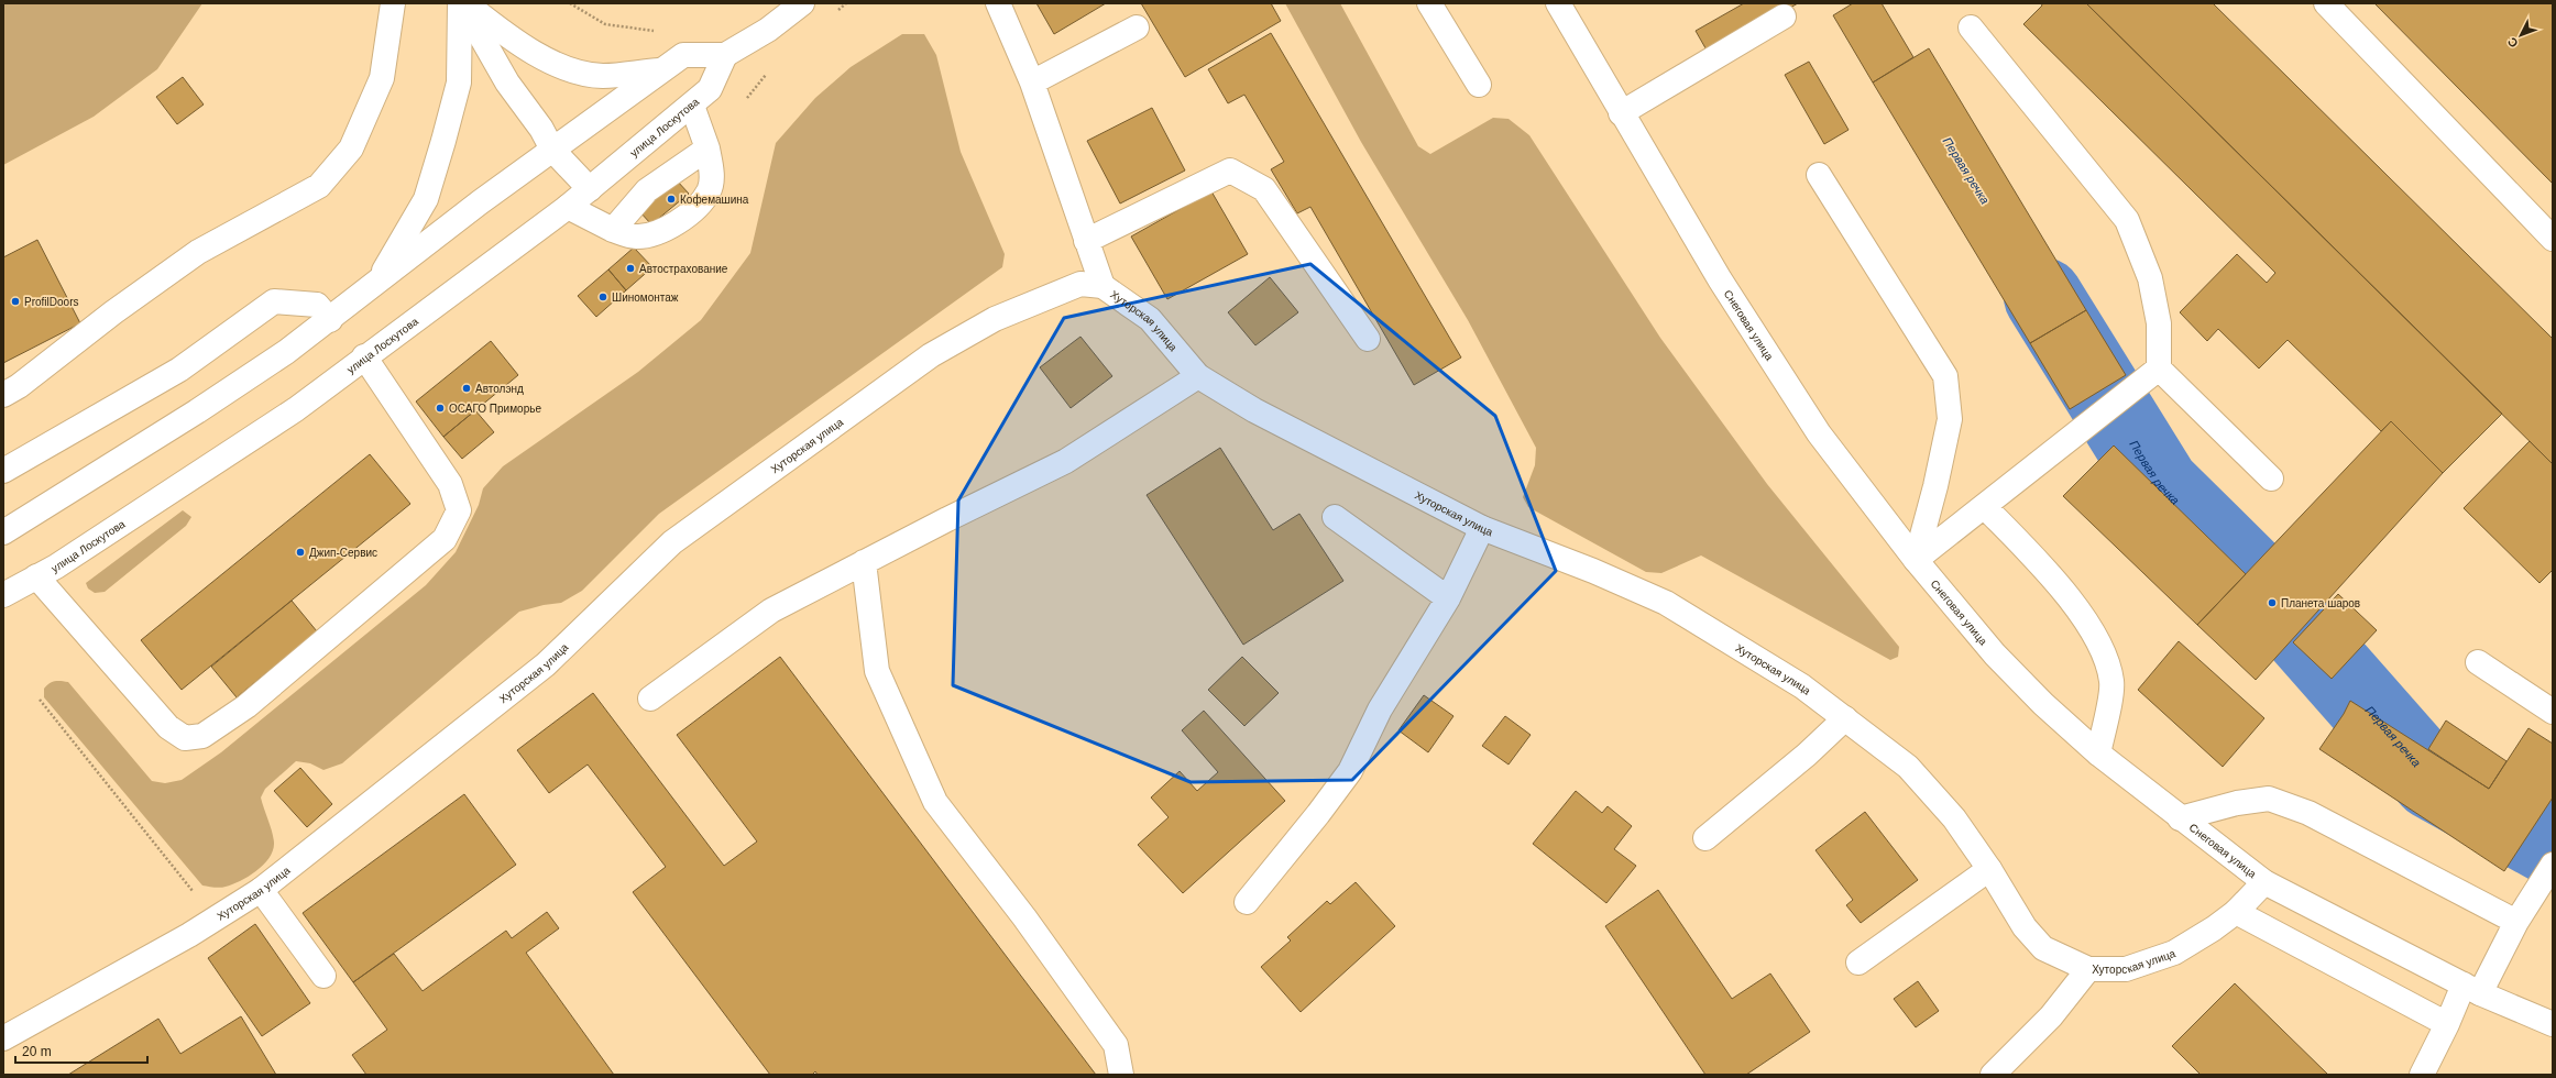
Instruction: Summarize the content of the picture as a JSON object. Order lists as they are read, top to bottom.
{
  "streets": {
    "main road": ["улица Лоскутова", "Хуторская улица", "Снеговая улица"]
  },
  "crossings": [
    ["Хуторская улица", "Снеговая улица"]
  ],
  "water": ["Первая речка"],
  "places": [
    "Кофемашина",
    "Автострахование",
    "Шиномонтаж",
    "ProfilDoors",
    "Автолэнд",
    "ОСАГО Приморье",
    "Джип-Сервис",
    "Планета шаров"
  ],
  "scale_bar": "20 m",
  "north": "bottom left"
}
